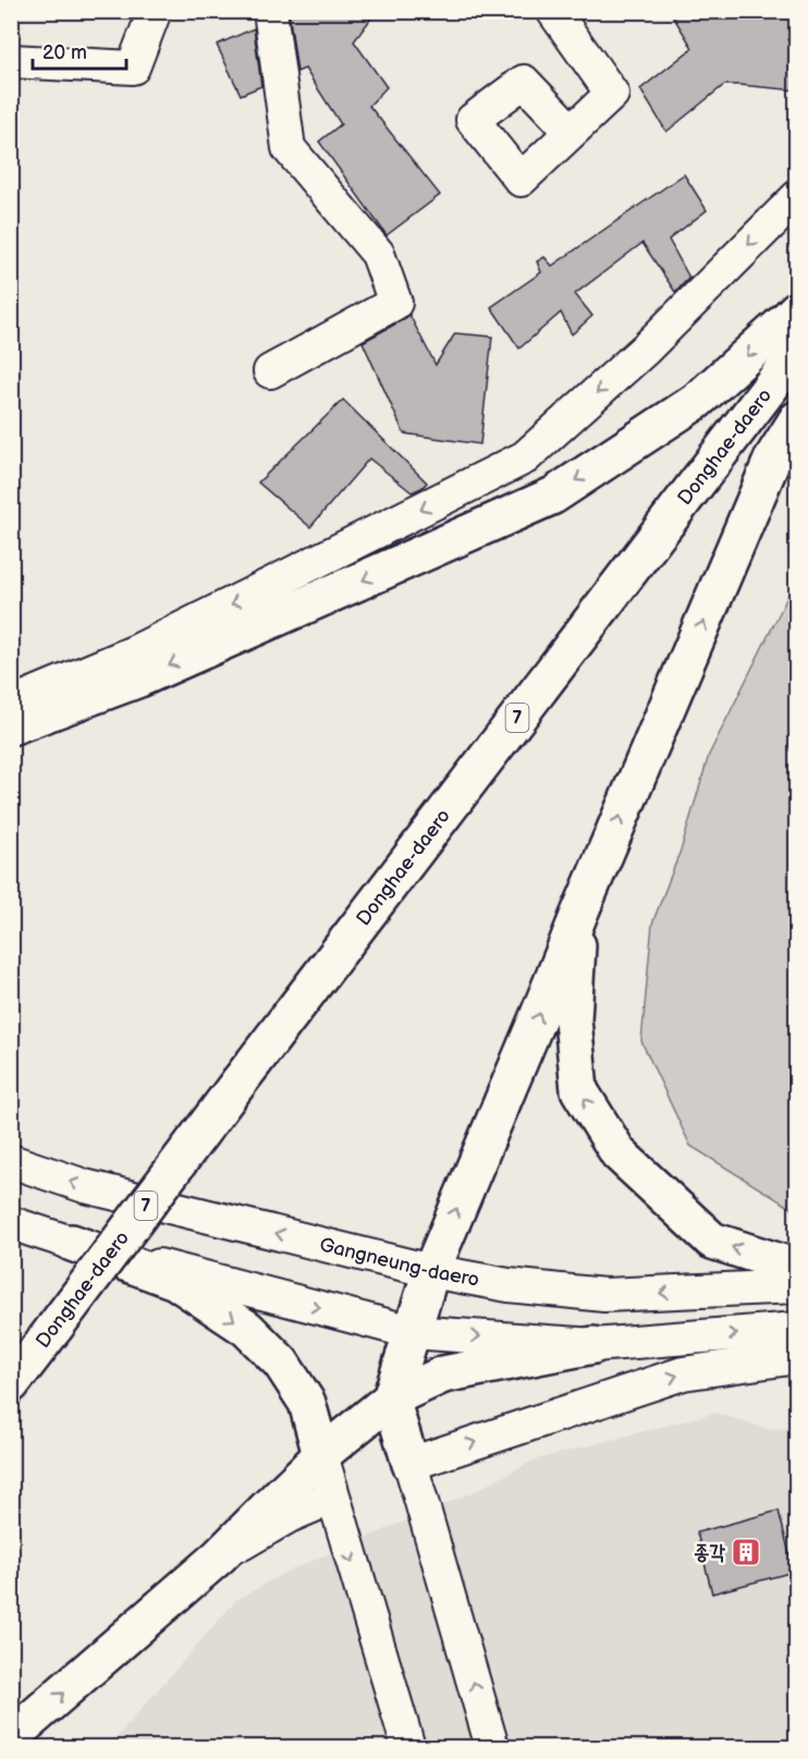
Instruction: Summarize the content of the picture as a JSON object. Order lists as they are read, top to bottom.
{
  "streets": {
    "main road": ["Donghae-daero", "7"],
    "street": ["Gangneung-daero"]
  },
  "places": {
    "building": ["종각"]
  },
  "scale_bar": "20 m"
}
